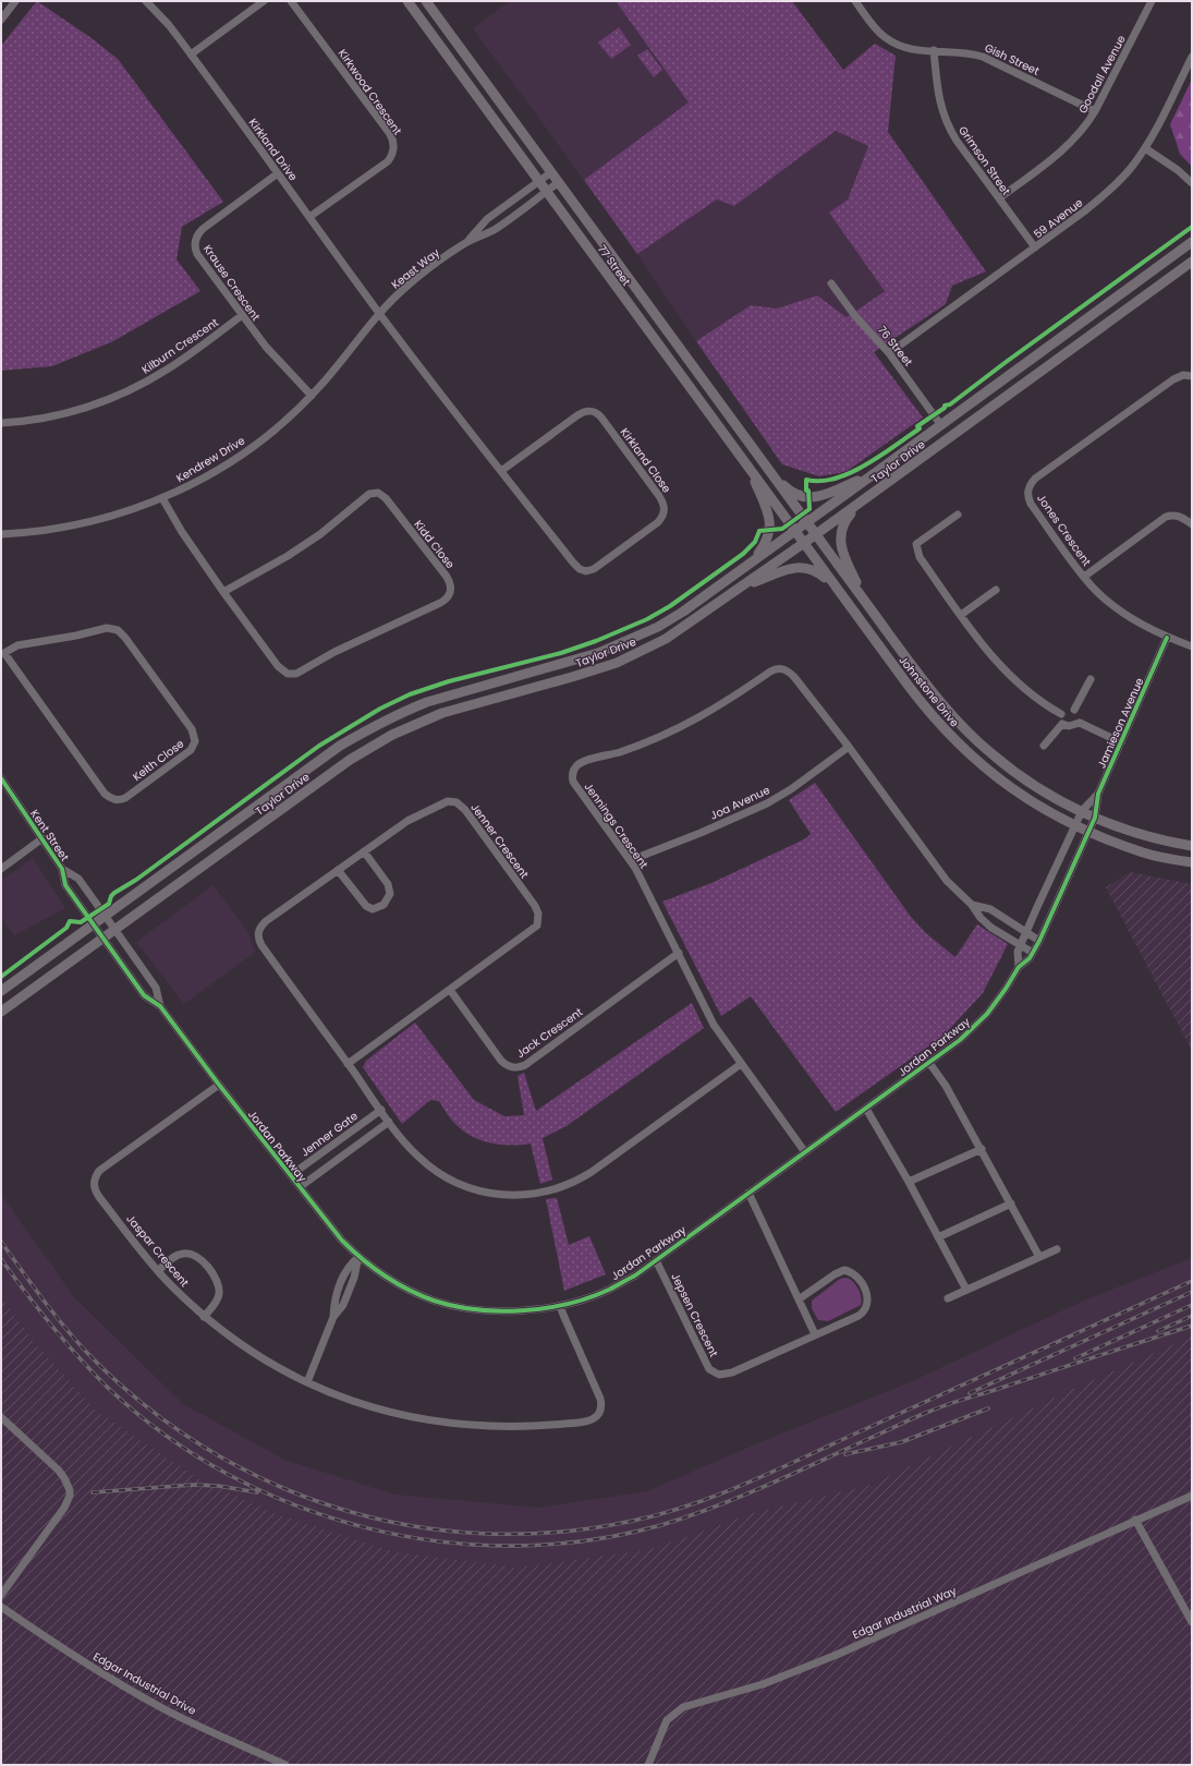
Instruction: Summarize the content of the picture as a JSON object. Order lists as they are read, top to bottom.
{
  "streets": {
    "main road": ["77 Street", "Taylor Drive", "Johnstone Drive"],
    "street": [
      "Gish Street",
      "Goodall Avenue",
      "Kirkwood Crescent",
      "Kirkland Drive",
      "Grimson Street",
      "59 Avenue",
      "Keast Way",
      "Krause Crescent",
      "Kilburn Crescent",
      "76 Street",
      "Kendrew Drive",
      "Kirkland Close",
      "Jones Crescent",
      "Kidd Close",
      "Jamieson Avenue",
      "Keith Close",
      "Joa Avenue",
      "Jennings Crescent",
      "Kent Street",
      "Jenner Crescent",
      "Jack Crescent",
      "Jordan Parkway",
      "Jenner Gate",
      "Jaspar Crescent",
      "Jepsen Crescent",
      "Edgar Industrial Way",
      "Edgar Industrial Drive"
    ]
  },
  "crossings": [
    ["Gish Street", "Goodall Avenue"],
    ["Gish Street", "Grimson Street"],
    ["Goodall Avenue", "Grimson Street"],
    ["Kirkwood Crescent", "Kirkland Drive"],
    ["Kirkland Drive", "Keast Way"],
    ["Kirkland Drive", "Krause Crescent"],
    ["Kirkland Drive", "Kendrew Drive"],
    ["Kirkland Drive", "Kirkland Close"],
    ["Grimson Street", "59 Avenue"],
    ["59 Avenue", "76 Street"],
    ["77 Street", "Keast Way"],
    ["77 Street", "Taylor Drive"],
    ["77 Street", "Johnstone Drive"],
    ["Keast Way", "Kendrew Drive"],
    ["Keast Way", "Kirkland Close"],
    ["Krause Crescent", "Kilburn Crescent"],
    ["Krause Crescent", "Kendrew Drive"],
    ["76 Street", "Taylor Drive"],
    ["Kendrew Drive", "Kirkland Close"],
    ["Kendrew Drive", "Kidd Close"],
    ["Taylor Drive", "Johnstone Drive"],
    ["Taylor Drive", "Kent Street"],
    ["Taylor Drive", "Jordan Parkway"],
    ["Jones Crescent", "Jamieson Avenue"],
    ["Johnstone Drive", "Jamieson Avenue"],
    ["Johnstone Drive", "Jordan Parkway"],
    ["Jamieson Avenue", "Jordan Parkway"],
    ["Joa Avenue", "Jennings Crescent"],
    ["Jennings Crescent", "Jenner Crescent"],
    ["Jennings Crescent", "Jack Crescent"],
    ["Jennings Crescent", "Jordan Parkway"],
    ["Kent Street", "Jordan Parkway"],
    ["Jenner Crescent", "Jack Crescent"],
    ["Jenner Crescent", "Jenner Gate"],
    ["Jordan Parkway", "Jenner Gate"],
    ["Jordan Parkway", "Jaspar Crescent"],
    ["Jordan Parkway", "Jepsen Crescent"]
  ]
}
